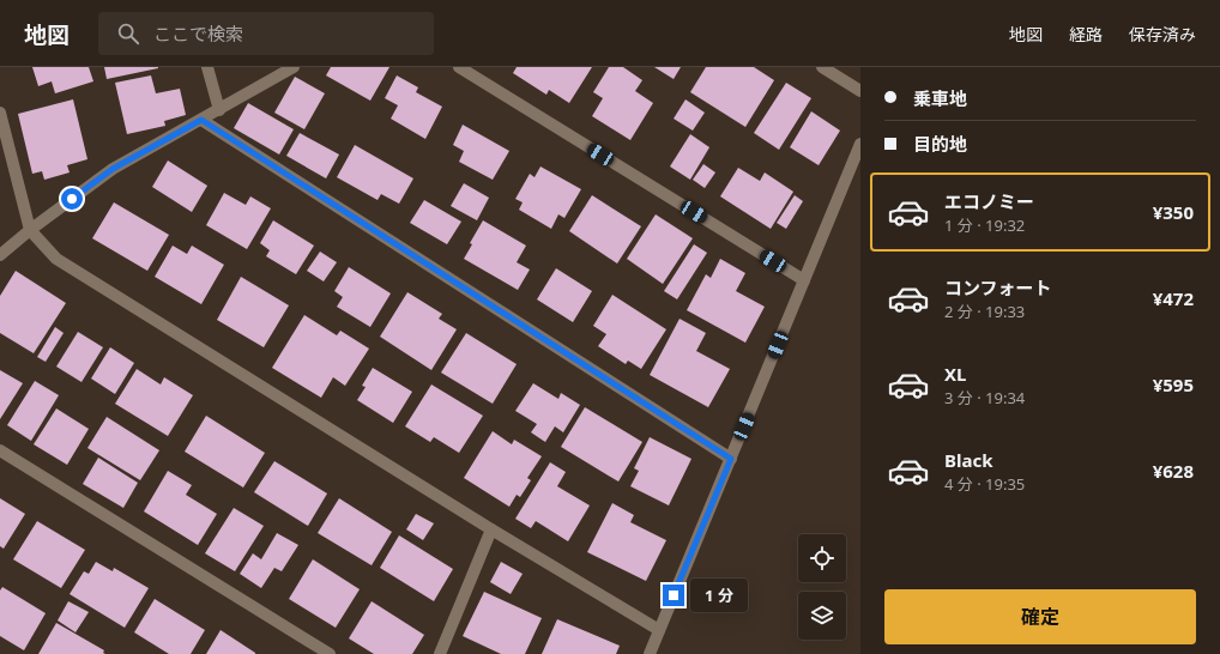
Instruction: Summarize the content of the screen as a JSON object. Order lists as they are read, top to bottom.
{
  "page": {
    "header": "地図",
    "search": "ここで検索",
    "nav": ["地図", "経路", "保存済み"],
    "banner": ["乗車地", "目的地"],
    "list": [
      {
        "name": "エコノミー",
        "note": "1 分 · 19:32",
        "value": "¥350"
      },
      {
        "name": "コンフォート",
        "note": "2 分 · 19:33",
        "value": "¥472"
      },
      {
        "name": "XL",
        "note": "3 分 · 19:34",
        "value": "¥595"
      },
      {
        "name": "Black",
        "note": "4 分 · 19:35",
        "value": "¥628"
      }
    ],
    "bubble": "1 分",
    "buttons": "確定"
  }
}
